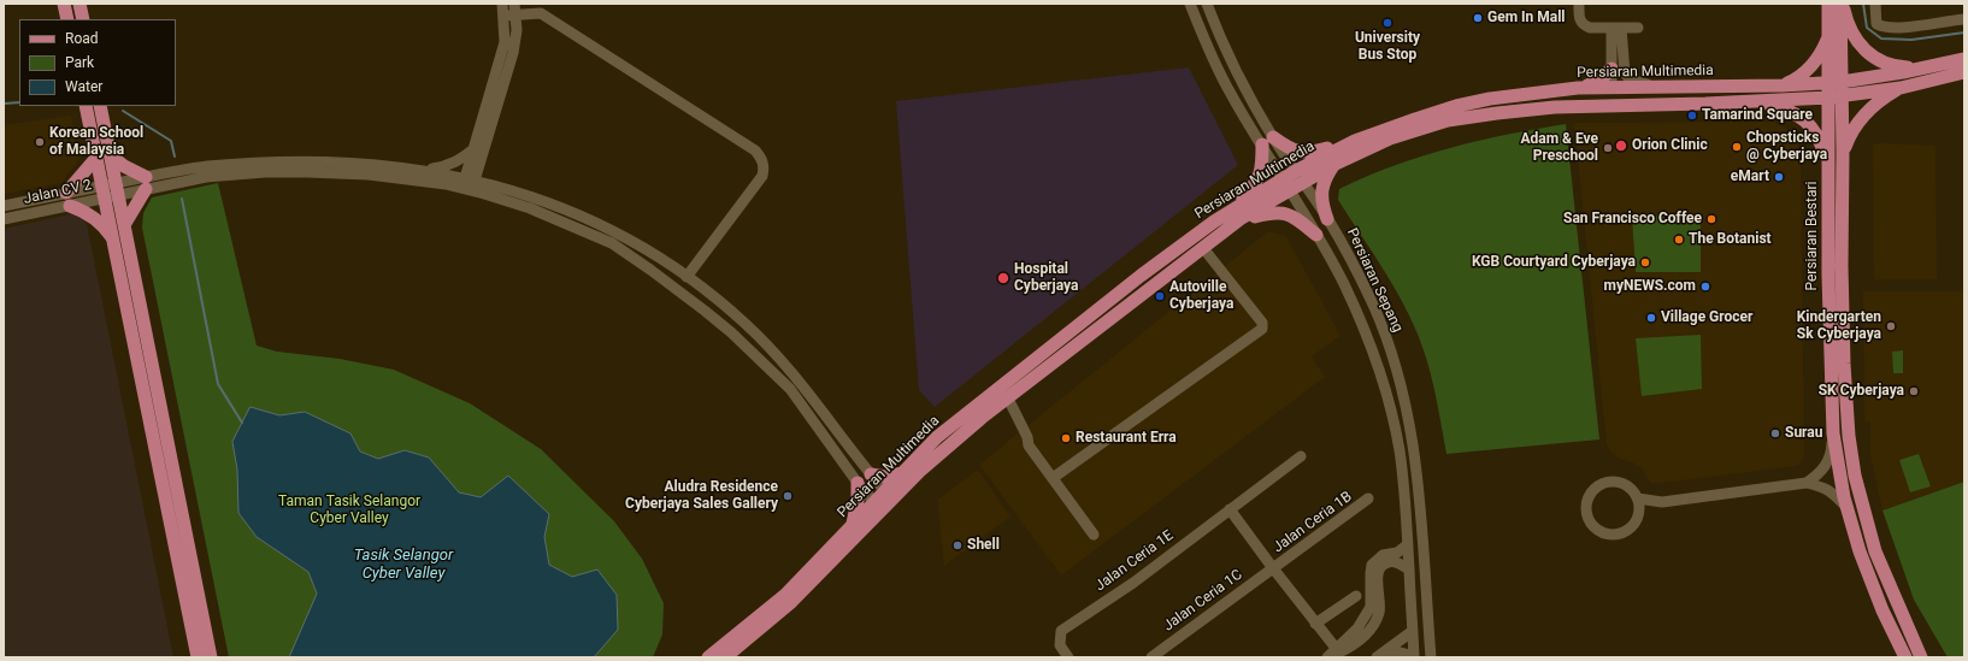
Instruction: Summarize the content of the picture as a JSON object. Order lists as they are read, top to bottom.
{
  "streets": {
    "main road": ["Persiaran Multimedia", "Persiaran Bestari"],
    "street": [
      "Jalan CV 2",
      "Persiaran Sepang",
      "Jalan Ceria 1B",
      "Jalan Ceria 1E",
      "Jalan Ceria 1C"
    ]
  },
  "crossings": [
    ["Persiaran Multimedia", "Persiaran Bestari"],
    ["Persiaran Multimedia", "Persiaran Sepang"],
    ["Jalan Ceria 1B", "Jalan Ceria 1C"]
  ],
  "water": ["Tasik Selangor Cyber Valley"],
  "parks": ["Taman Tasik Selangor Cyber Valley"],
  "places": [
    "Gem In Mall",
    "University Bus Stop",
    "Tamarind Square",
    "Korean School of Malaysia",
    "Orion Clinic",
    "Chopsticks @ Cyberjaya",
    "Adam & Eve Preschool",
    "eMart",
    "San Francisco Coffee",
    "The Botanist",
    "KGB Courtyard Cyberjaya",
    "Hospital Cyberjaya",
    "myNEWS.com",
    "Autoville Cyberjaya",
    "Village Grocer",
    "Kindergarten Sk Cyberjaya",
    "SK Cyberjaya",
    "Surau",
    "Restaurant Erra",
    "Aludra Residence Cyberjaya Sales Gallery",
    "Shell"
  ],
  "legend": ["Road", "Park", "Water"]
}
